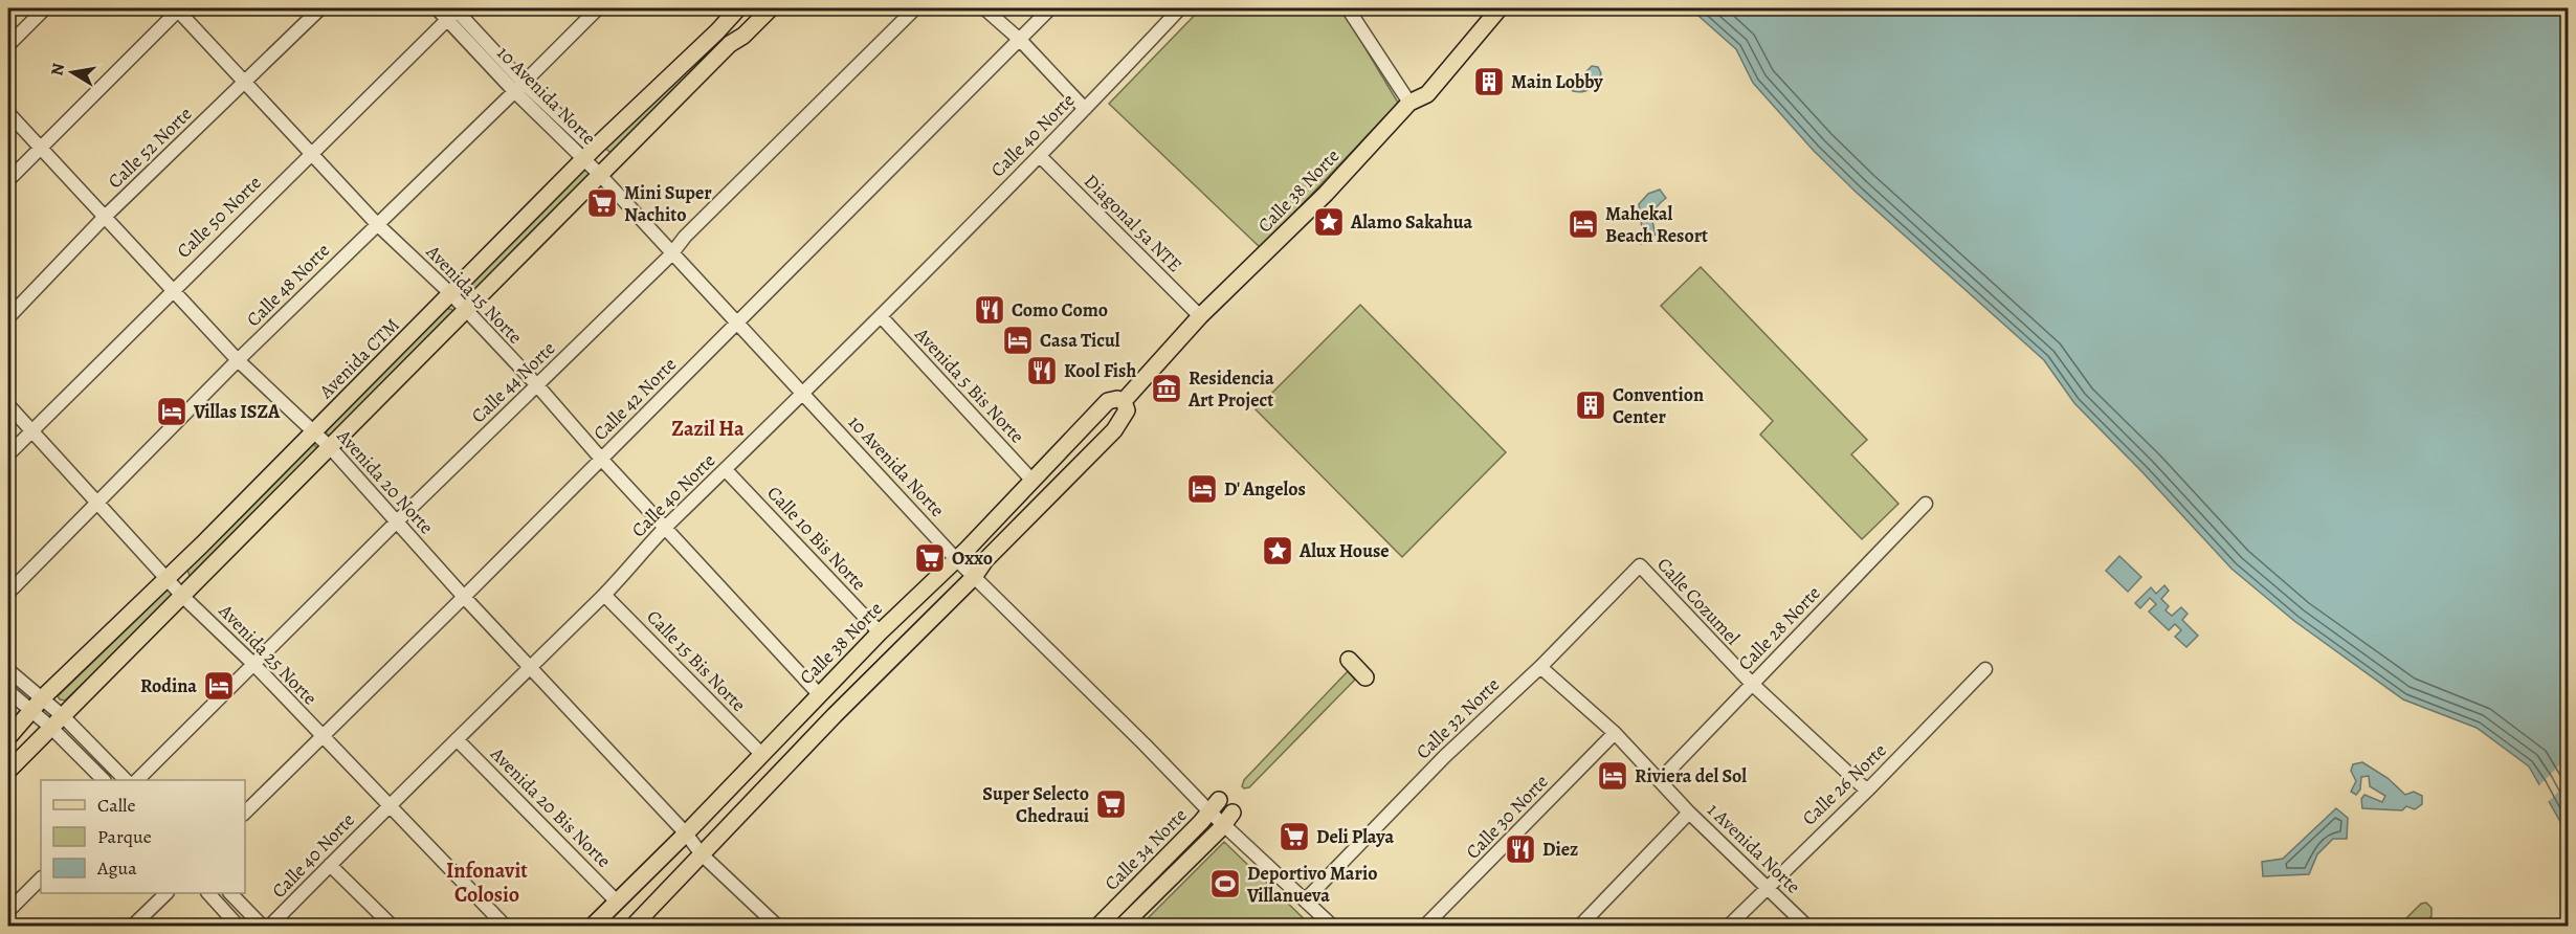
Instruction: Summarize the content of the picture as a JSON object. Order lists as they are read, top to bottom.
{
  "streets": {
    "main road": ["Calle 38 Norte", "Avenida CTM", "Calle 34 Norte"],
    "street": [
      "10 Avenida Norte",
      "Calle 40 Norte",
      "Calle 52 Norte",
      "Calle 50 Norte",
      "Diagonal 5a NTE",
      "Calle 48 Norte",
      "Avenida 15 Norte",
      "Calle 44 Norte",
      "Avenida 5 Bis Norte",
      "Calle 42 Norte",
      "Avenida 20 Norte",
      "Calle 10 Bis Norte",
      "Calle Cozumel",
      "Calle 28 Norte",
      "Avenida 25 Norte",
      "Calle 15 Bis Norte",
      "Calle 32 Norte",
      "Calle 26 Norte",
      "Avenida 20 Bis Norte",
      "Calle 30 Norte",
      "1 Avenida Norte"
    ]
  },
  "crossings": [
    ["10 Avenida Norte", "Calle 40 Norte"],
    ["10 Avenida Norte", "Calle 38 Norte"],
    ["10 Avenida Norte", "Calle 50 Norte"],
    ["10 Avenida Norte", "Calle 48 Norte"],
    ["10 Avenida Norte", "Avenida CTM"],
    ["10 Avenida Norte", "Calle 44 Norte"],
    ["10 Avenida Norte", "Calle 42 Norte"],
    ["10 Avenida Norte", "Calle 32 Norte"],
    ["10 Avenida Norte", "Calle 34 Norte"],
    ["Calle 40 Norte", "Diagonal 5a NTE"],
    ["Calle 40 Norte", "Avenida 15 Norte"],
    ["Calle 40 Norte", "Avenida 5 Bis Norte"],
    ["Calle 40 Norte", "Avenida 20 Norte"],
    ["Calle 40 Norte", "Calle 10 Bis Norte"],
    ["Calle 40 Norte", "Avenida 25 Norte"],
    ["Calle 40 Norte", "Calle 15 Bis Norte"],
    ["Calle 40 Norte", "Avenida 20 Bis Norte"],
    ["Calle 52 Norte", "Avenida 15 Norte"],
    ["Calle 52 Norte", "Avenida 20 Norte"],
    ["Calle 38 Norte", "Diagonal 5a NTE"],
    ["Calle 38 Norte", "Avenida 15 Norte"],
    ["Calle 38 Norte", "Avenida 5 Bis Norte"],
    ["Calle 38 Norte", "Avenida 20 Norte"],
    ["Calle 38 Norte", "Calle 10 Bis Norte"],
    ["Calle 38 Norte", "Calle 15 Bis Norte"],
    ["Calle 38 Norte", "Avenida 20 Bis Norte"],
    ["Calle 50 Norte", "Avenida 15 Norte"],
    ["Calle 50 Norte", "Avenida 20 Norte"],
    ["Calle 50 Norte", "Avenida 25 Norte"],
    ["Calle 48 Norte", "Avenida 15 Norte"],
    ["Calle 48 Norte", "Avenida 20 Norte"],
    ["Calle 48 Norte", "Avenida 25 Norte"],
    ["Avenida 15 Norte", "Avenida CTM"],
    ["Avenida 15 Norte", "Calle 44 Norte"],
    ["Avenida 15 Norte", "Calle 42 Norte"],
    ["Avenida CTM", "Avenida 20 Norte"],
    ["Avenida CTM", "Avenida 25 Norte"],
    ["Calle 44 Norte", "Avenida 20 Norte"],
    ["Calle 44 Norte", "Avenida 25 Norte"],
    ["Calle 42 Norte", "Avenida 20 Norte"],
    ["Calle 42 Norte", "Avenida 25 Norte"],
    ["Calle Cozumel", "Calle 28 Norte"],
    ["Calle Cozumel", "Calle 32 Norte"],
    ["Calle Cozumel", "Calle 26 Norte"],
    ["Calle 28 Norte", "1 Avenida Norte"],
    ["Calle 32 Norte", "1 Avenida Norte"],
    ["Calle 26 Norte", "1 Avenida Norte"],
    ["Calle 30 Norte", "1 Avenida Norte"]
  ],
  "districts": ["Zazil Ha", "Infonavit Colosio"],
  "places": {
    "building": ["Main Lobby", "Convention Center"],
    "supermarket": [
      "Mini Super Nachito",
      "Oxxo",
      "Super Selecto Chedraui",
      "Deli Playa"
    ],
    "place": ["Alamo Sakahua", "Alux House"],
    "hotel": [
      "Mahekal Beach Resort",
      "Casa Ticul",
      "Villas ISZA",
      "D' Angelos",
      "Rodina",
      "Riviera del Sol"
    ],
    "restaurant": ["Como Como", "Kool Fish", "Diez"],
    "museum": ["Residencia Art Project"],
    "sports": ["Deportivo Mario Villanueva"]
  },
  "legend": ["Calle", "Parque", "Agua"],
  "north": "left"
}
